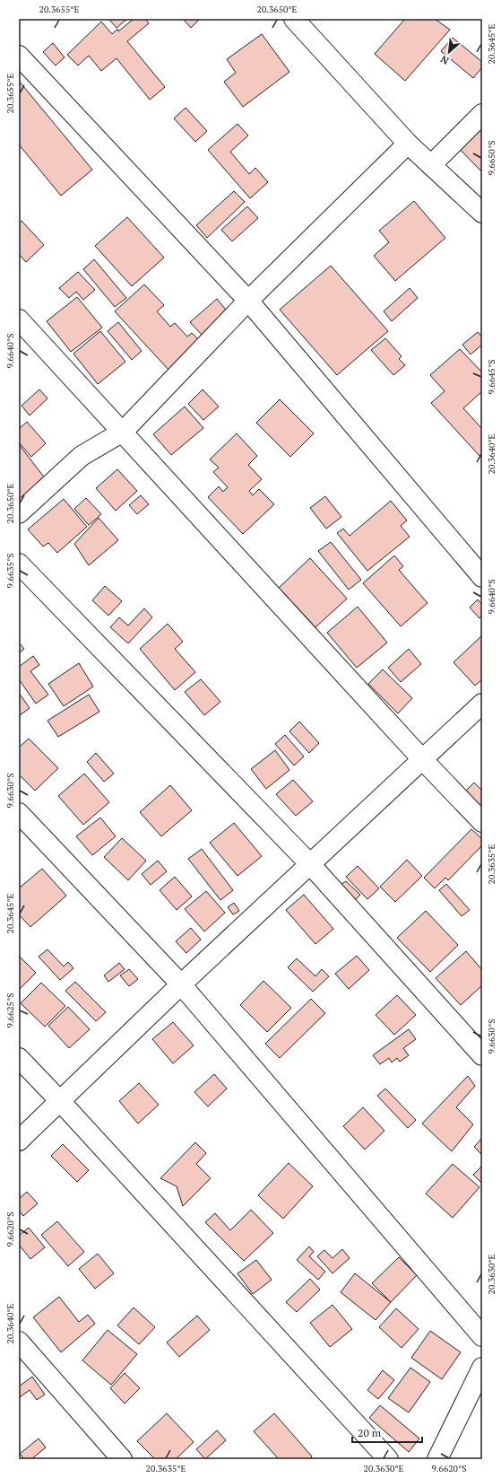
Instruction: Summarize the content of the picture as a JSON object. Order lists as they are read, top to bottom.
{
  "scale_bar": "20 m",
  "north": "bottom left",
  "coordinates": [
    "20.3655°E",
    "20.3650°E",
    "20.3645°E",
    "9.6650°S",
    "9.6640°S",
    "9.6645°S",
    "20.3640°E",
    "9.6635°S",
    "9.6630°S",
    "20.3635°E",
    "9.6625°S",
    "9.6620°S",
    "20.3630°E"
  ]
}
